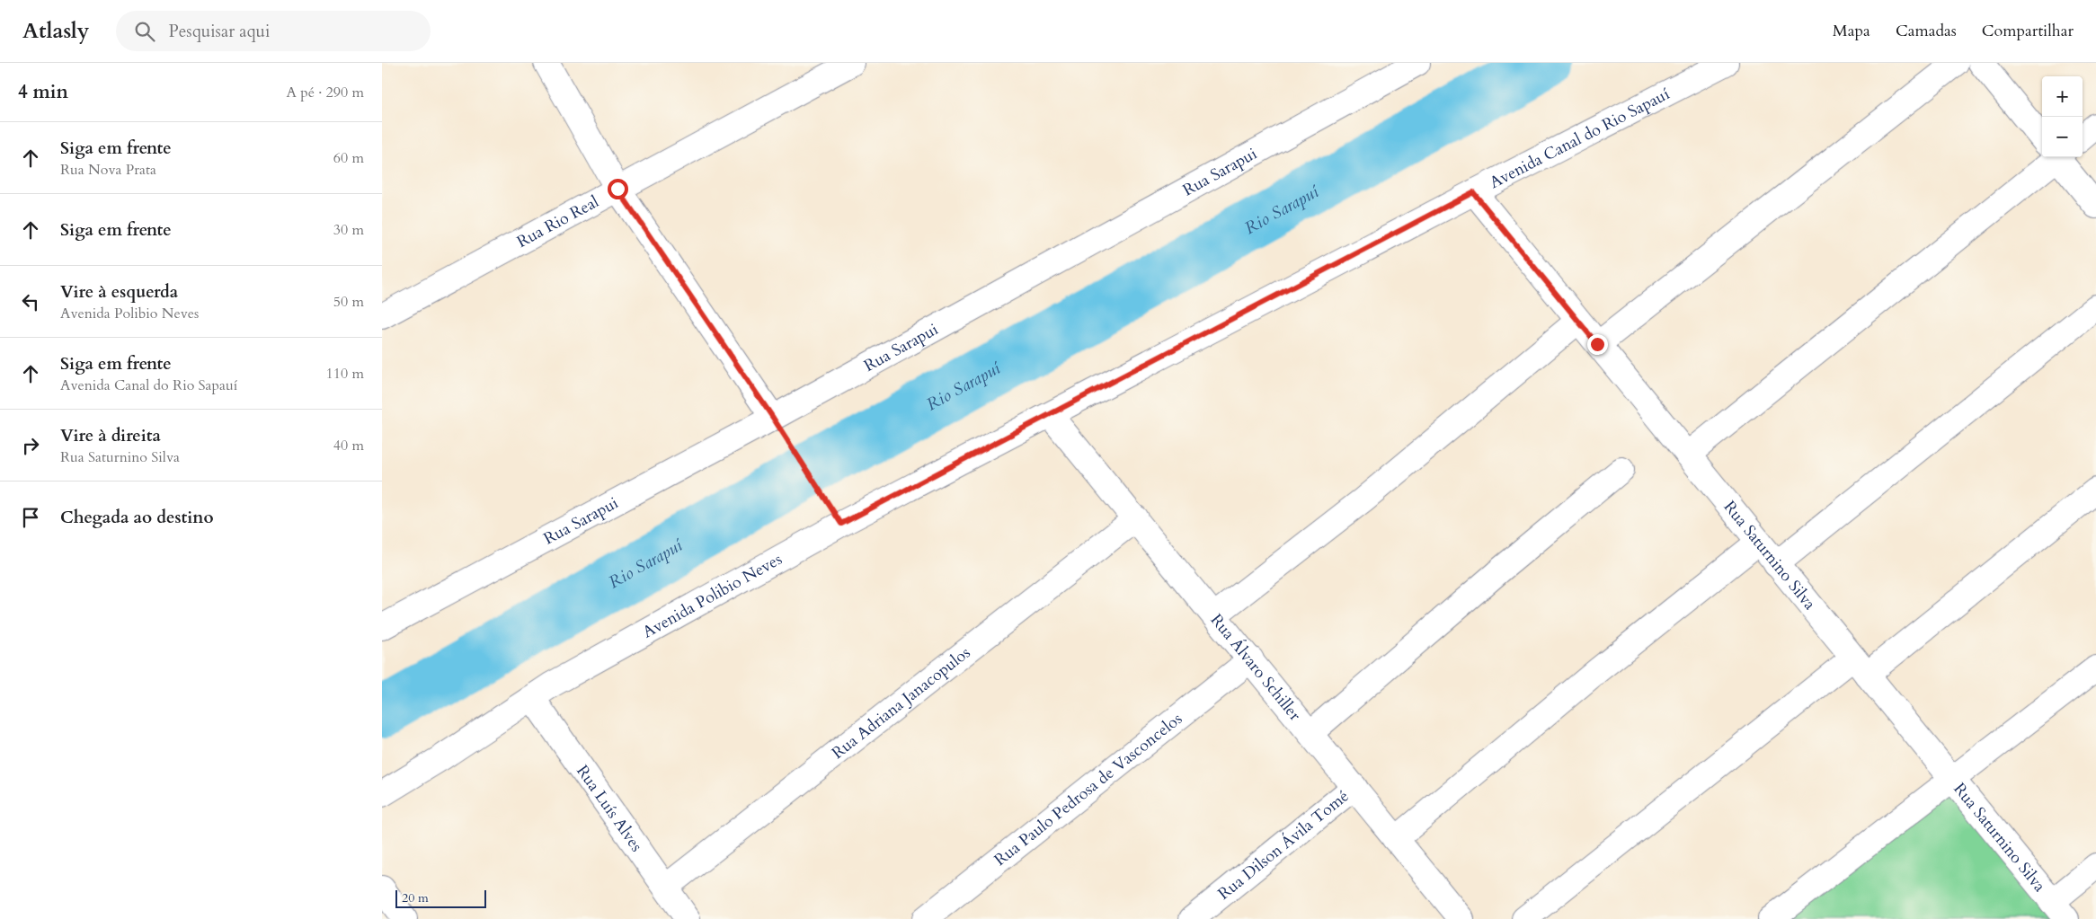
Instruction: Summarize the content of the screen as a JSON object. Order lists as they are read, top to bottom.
{
  "streets": {
    "street": [
      "Avenida Canal do Rio Sapauí",
      "Rua Sarapui",
      "Rua Rio Real",
      "Rua Saturnino Silva",
      "Avenida Polibio Neves",
      "Rua Álvaro Schiller",
      "Rua Adriana Janacopulos",
      "Rua Paulo Pedrosa de Vasconcelos",
      "Rua Luís Alves",
      "Rua Dilson Ávila Tomé"
    ]
  },
  "crossings": [
    ["Avenida Canal do Rio Sapauí", "Rua Saturnino Silva"],
    ["Avenida Canal do Rio Sapauí", "Avenida Polibio Neves"],
    ["Avenida Canal do Rio Sapauí", "Rua Álvaro Schiller"],
    ["Avenida Polibio Neves", "Rua Álvaro Schiller"],
    ["Avenida Polibio Neves", "Rua Luís Alves"],
    ["Rua Álvaro Schiller", "Rua Adriana Janacopulos"],
    ["Rua Álvaro Schiller", "Rua Paulo Pedrosa de Vasconcelos"],
    ["Rua Álvaro Schiller", "Rua Dilson Ávila Tomé"],
    ["Rua Adriana Janacopulos", "Rua Luís Alves"]
  ],
  "water": ["Rio Sarapuí"],
  "scale_bar": "20 m",
  "page": {
    "header": "Atlasly",
    "search": "Pesquisar aqui",
    "nav": ["Mapa", "Camadas", "Compartilhar"],
    "heading": ["4 min", "A pé · 290 m"],
    "map_buttons": ["+", "−"],
    "list": [
      ["Siga em frente", "Rua Nova Prata", "60 m"],
      ["Siga em frente", "30 m"],
      ["Vire à esquerda", "Avenida Polibio Neves", "50 m"],
      ["Siga em frente", "Avenida Canal do Rio Sapauí", "110 m"],
      ["Vire à direita", "Rua Saturnino Silva", "40 m"],
      "Chegada ao destino"
    ],
    "scale": "20 m"
  }
}
